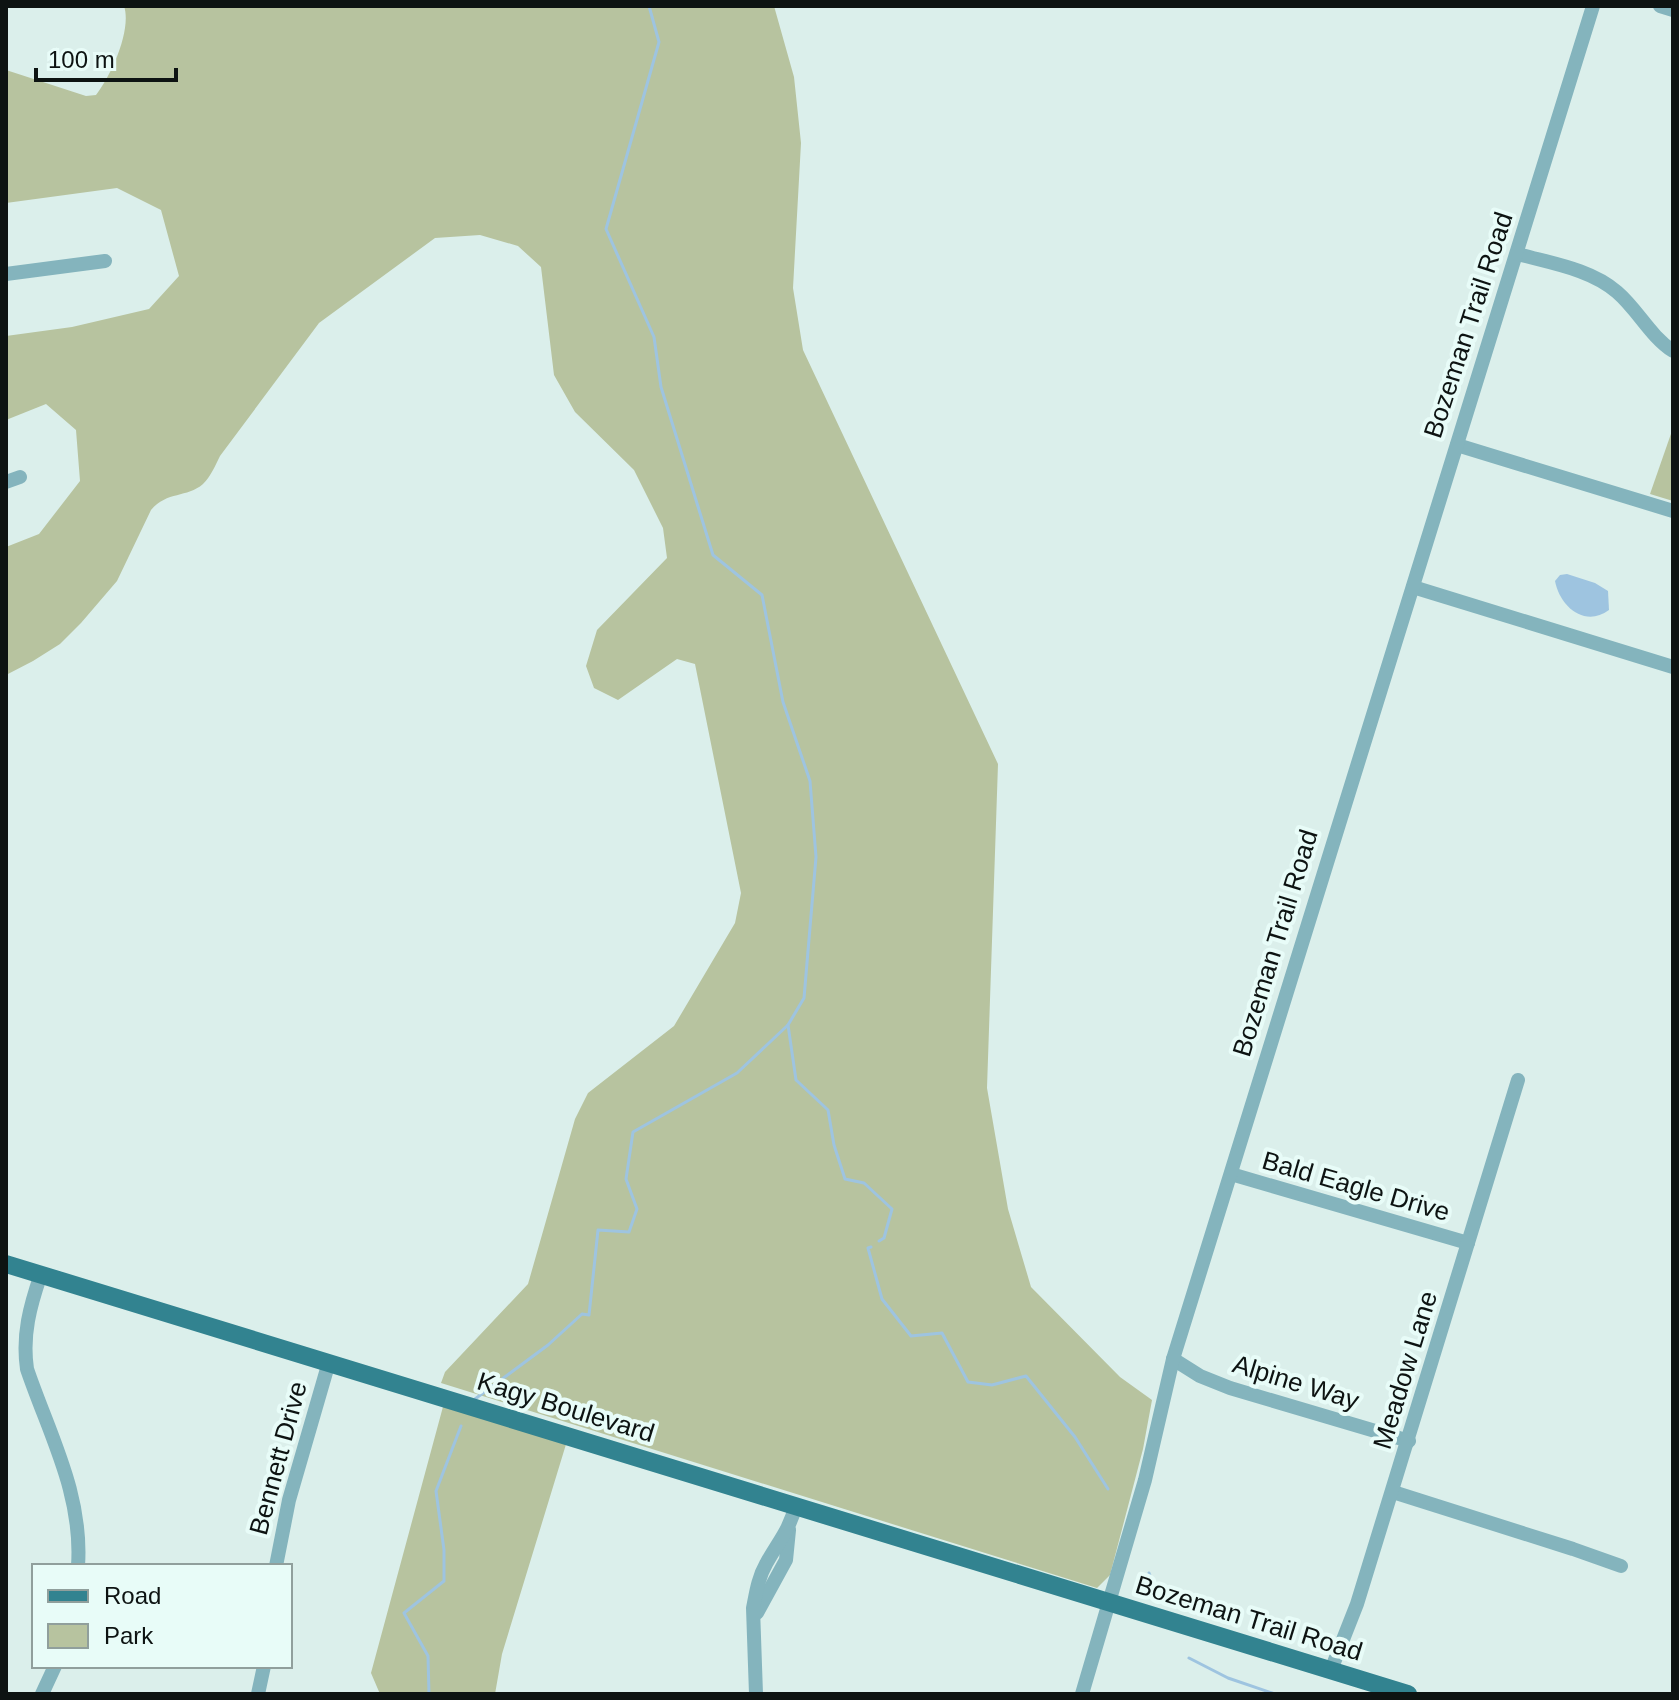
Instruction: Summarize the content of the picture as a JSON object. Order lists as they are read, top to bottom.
{
  "streets": {
    "main road": ["Bozeman Trail Road", "Kagy Boulevard"],
    "street": [
      "Bald Eagle Drive",
      "Meadow Lane",
      "Alpine Way",
      "Bennett Drive"
    ]
  },
  "crossings": [
    ["Bozeman Trail Road", "Bald Eagle Drive"],
    ["Bozeman Trail Road", "Meadow Lane"],
    ["Bozeman Trail Road", "Alpine Way"],
    ["Bozeman Trail Road", "Kagy Boulevard"],
    ["Bald Eagle Drive", "Meadow Lane"],
    ["Meadow Lane", "Alpine Way"],
    ["Kagy Boulevard", "Bennett Drive"]
  ],
  "legend": ["Road", "Park"],
  "scale_bar": "100 m"
}
